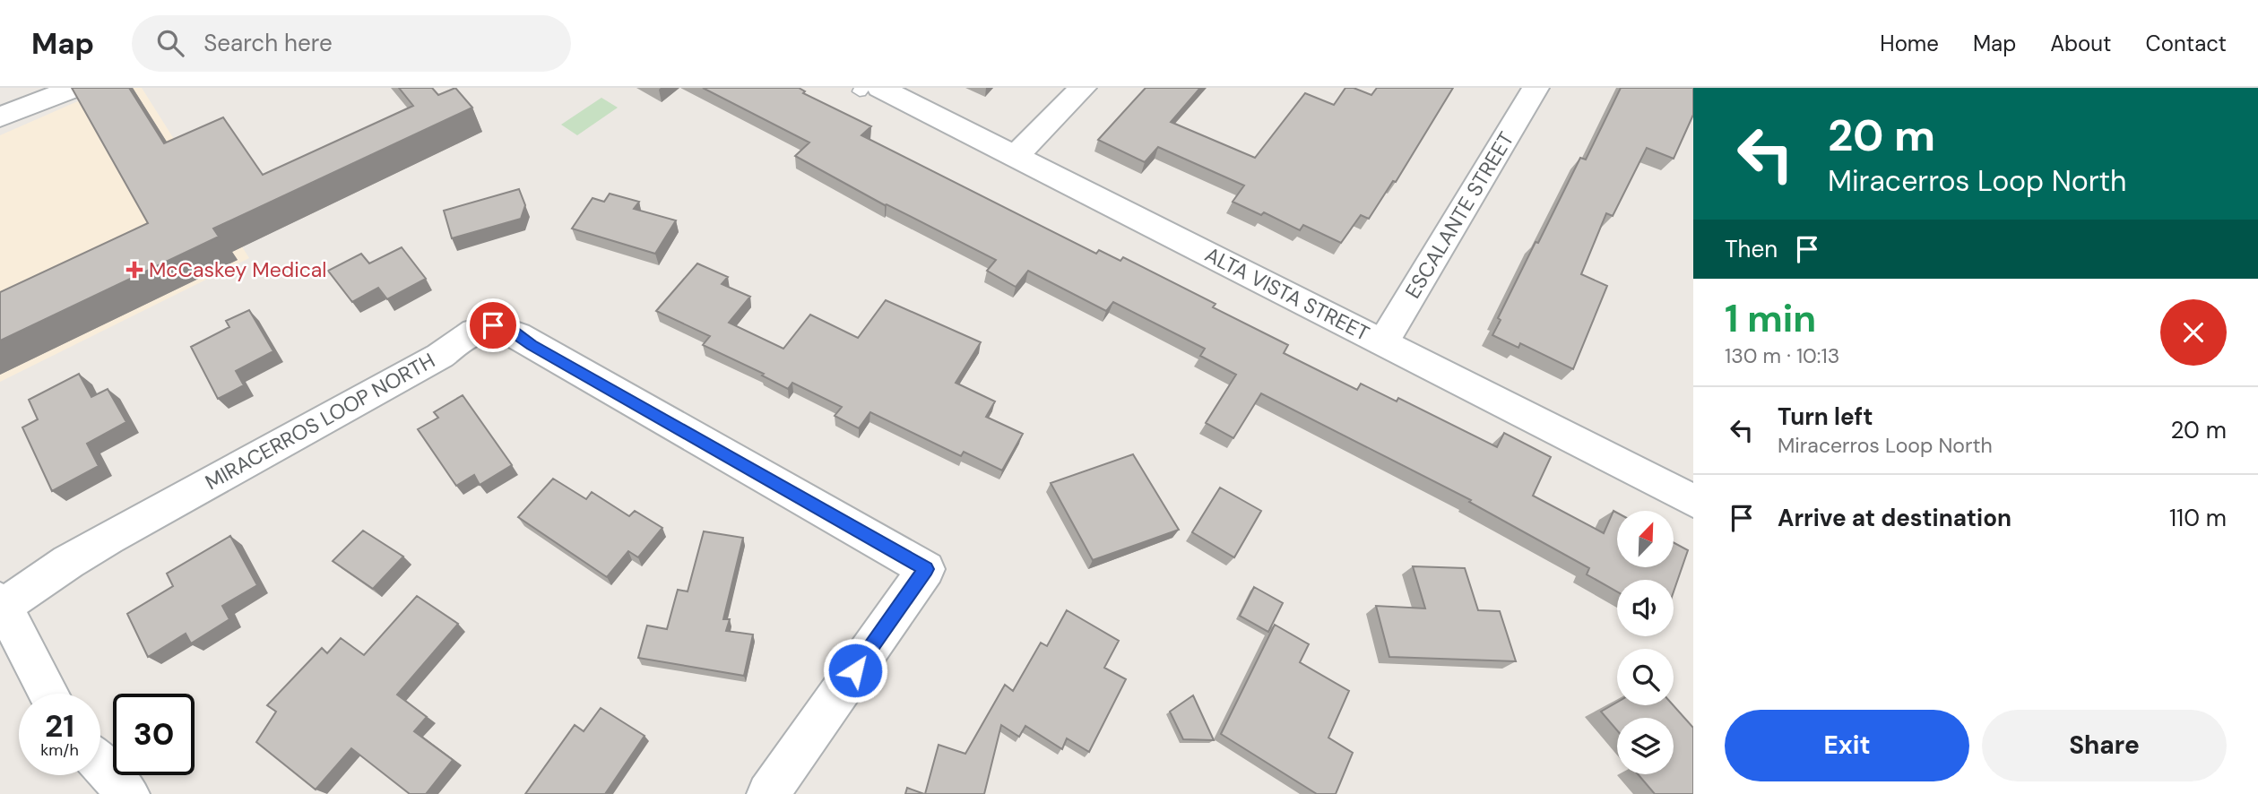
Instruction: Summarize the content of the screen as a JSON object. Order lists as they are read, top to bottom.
{
  "streets": {
    "street": ["ESCALANTE STREET", "ALTA VISTA STREET", "MIRACERROS LOOP NORTH"]
  },
  "crossings": [
    ["ESCALANTE STREET", "ALTA VISTA STREET"]
  ],
  "places": {
    "health": ["McCaskey Medical"]
  },
  "north": "top right",
  "page": {
    "header": "Map",
    "search": "Search here",
    "nav": [
      "Home",
      "Map",
      "About",
      "Contact"
    ],
    "turn": ["20 m", "Miracerros Loop North"],
    "then": "Then",
    "heading": ["1 min", "130 m · 10:13"],
    "list": [
      {
        "name": "Turn left",
        "note": "Miracerros Loop North",
        "value": "20 m"
      },
      {
        "name": "Arrive at destination",
        "value": "110 m"
      }
    ],
    "speed": "21 km/h",
    "limit": "30",
    "buttons": ["Exit", "Share"]
  }
}
